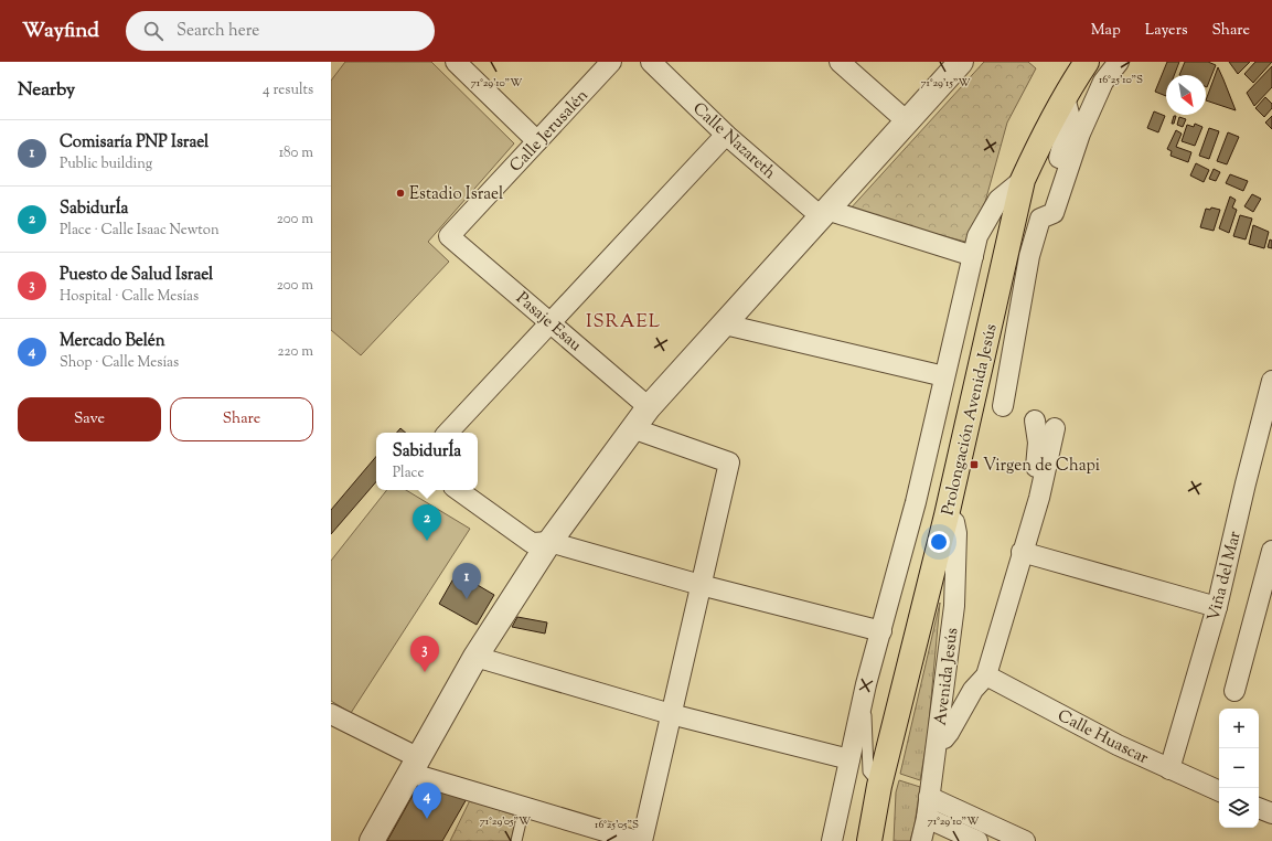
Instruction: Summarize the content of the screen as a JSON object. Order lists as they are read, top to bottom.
{
  "streets": {
    "main road": ["Prolongación Avenida Jesús"],
    "street": [
      "Calle Jerusalén",
      "Calle Nazareth",
      "Pasaje Esau",
      "Viña del Mar",
      "Avenida Jesús",
      "Calle Huascar"
    ]
  },
  "crossings": [
    ["Calle Jerusalén", "Pasaje Esau"],
    ["Prolongación Avenida Jesús", "Avenida Jesús"],
    ["Viña del Mar", "Calle Huascar"]
  ],
  "districts": ["ISRAEL"],
  "places": {
    "other": ["Estadio Israel"],
    "transit": ["Virgen de Chapi"]
  },
  "north": "bottom right",
  "page": {
    "header": "Wayfind",
    "search": "Search here",
    "nav": ["Map", "Layers", "Share"],
    "heading": ["Nearby", "4 results"],
    "list": [
      {
        "mark": "1",
        "name": "Comisaría PNP Israel",
        "note": "Public building",
        "value": "180 m"
      },
      {
        "mark": "2",
        "name": "SabidurÍa",
        "note": "Place · Calle Isaac Newton",
        "value": "200 m"
      },
      {
        "mark": "3",
        "name": "Puesto de Salud Israel",
        "note": "Hospital · Calle Mesías",
        "value": "200 m"
      },
      {
        "mark": "4",
        "name": "Mercado Belén",
        "note": "Shop · Calle Mesías",
        "value": "220 m"
      }
    ],
    "buttons": ["Save", "Share"],
    "popup": ["SabidurÍa", "Place"],
    "pins": [
      "2",
      "1",
      "3",
      "4"
    ],
    "map_buttons": ["+", "−"]
  },
  "coordinates": [
    "16°25'10\"S",
    "71°29'10\"W",
    "71°29'15\"W",
    "71°29'05\"W",
    "16°25'05\"S"
  ]
}
